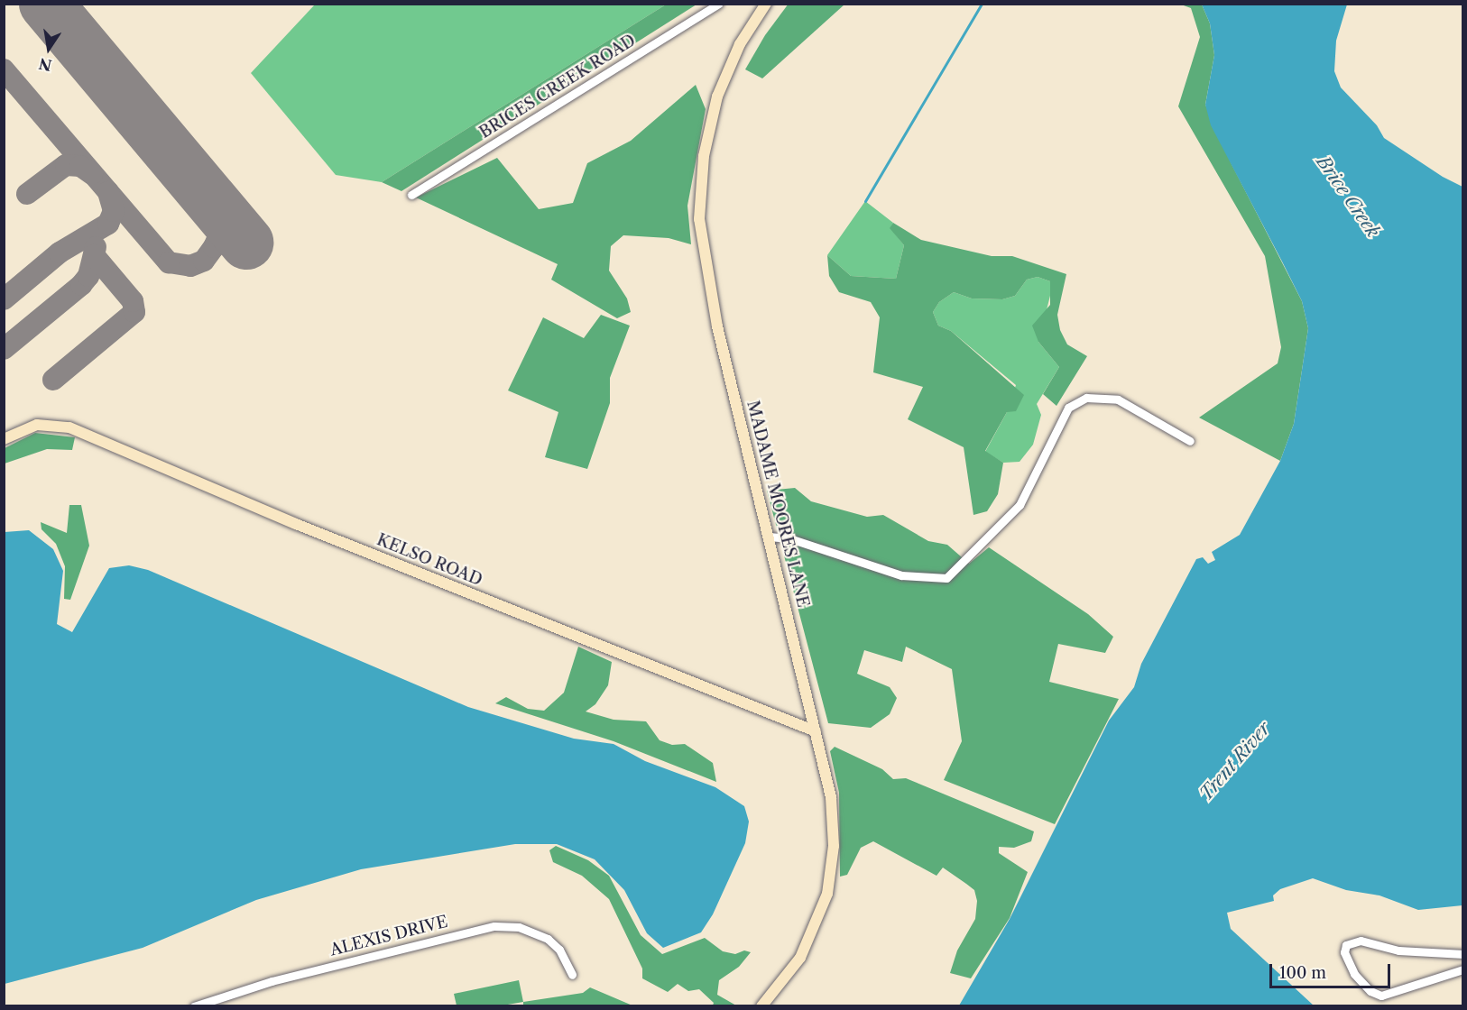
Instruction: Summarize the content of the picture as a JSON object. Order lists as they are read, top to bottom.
{
  "streets": {
    "street": [
      "BRICES CREEK ROAD",
      "MADAME MOORES LANE",
      "KELSO ROAD",
      "ALEXIS DRIVE"
    ]
  },
  "crossings": [
    ["MADAME MOORES LANE", "KELSO ROAD"]
  ],
  "water": ["Brice Creek", "Trent River"],
  "scale_bar": "100 m",
  "north": "bottom"
}
